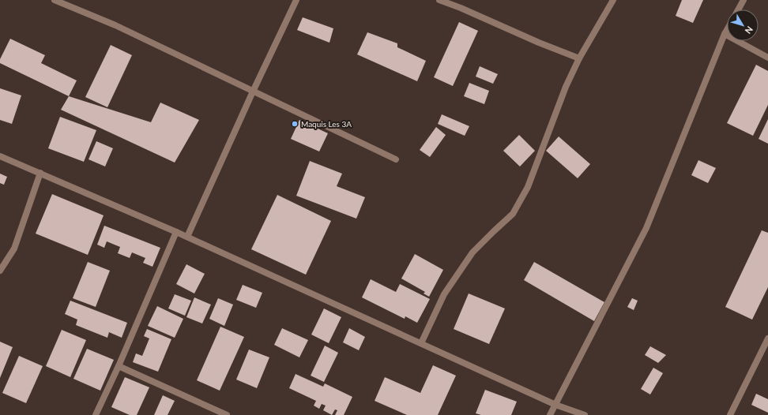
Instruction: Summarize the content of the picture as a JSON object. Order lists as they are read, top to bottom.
{
  "places": ["Maquis Les 3A"],
  "north": "bottom right"
}
